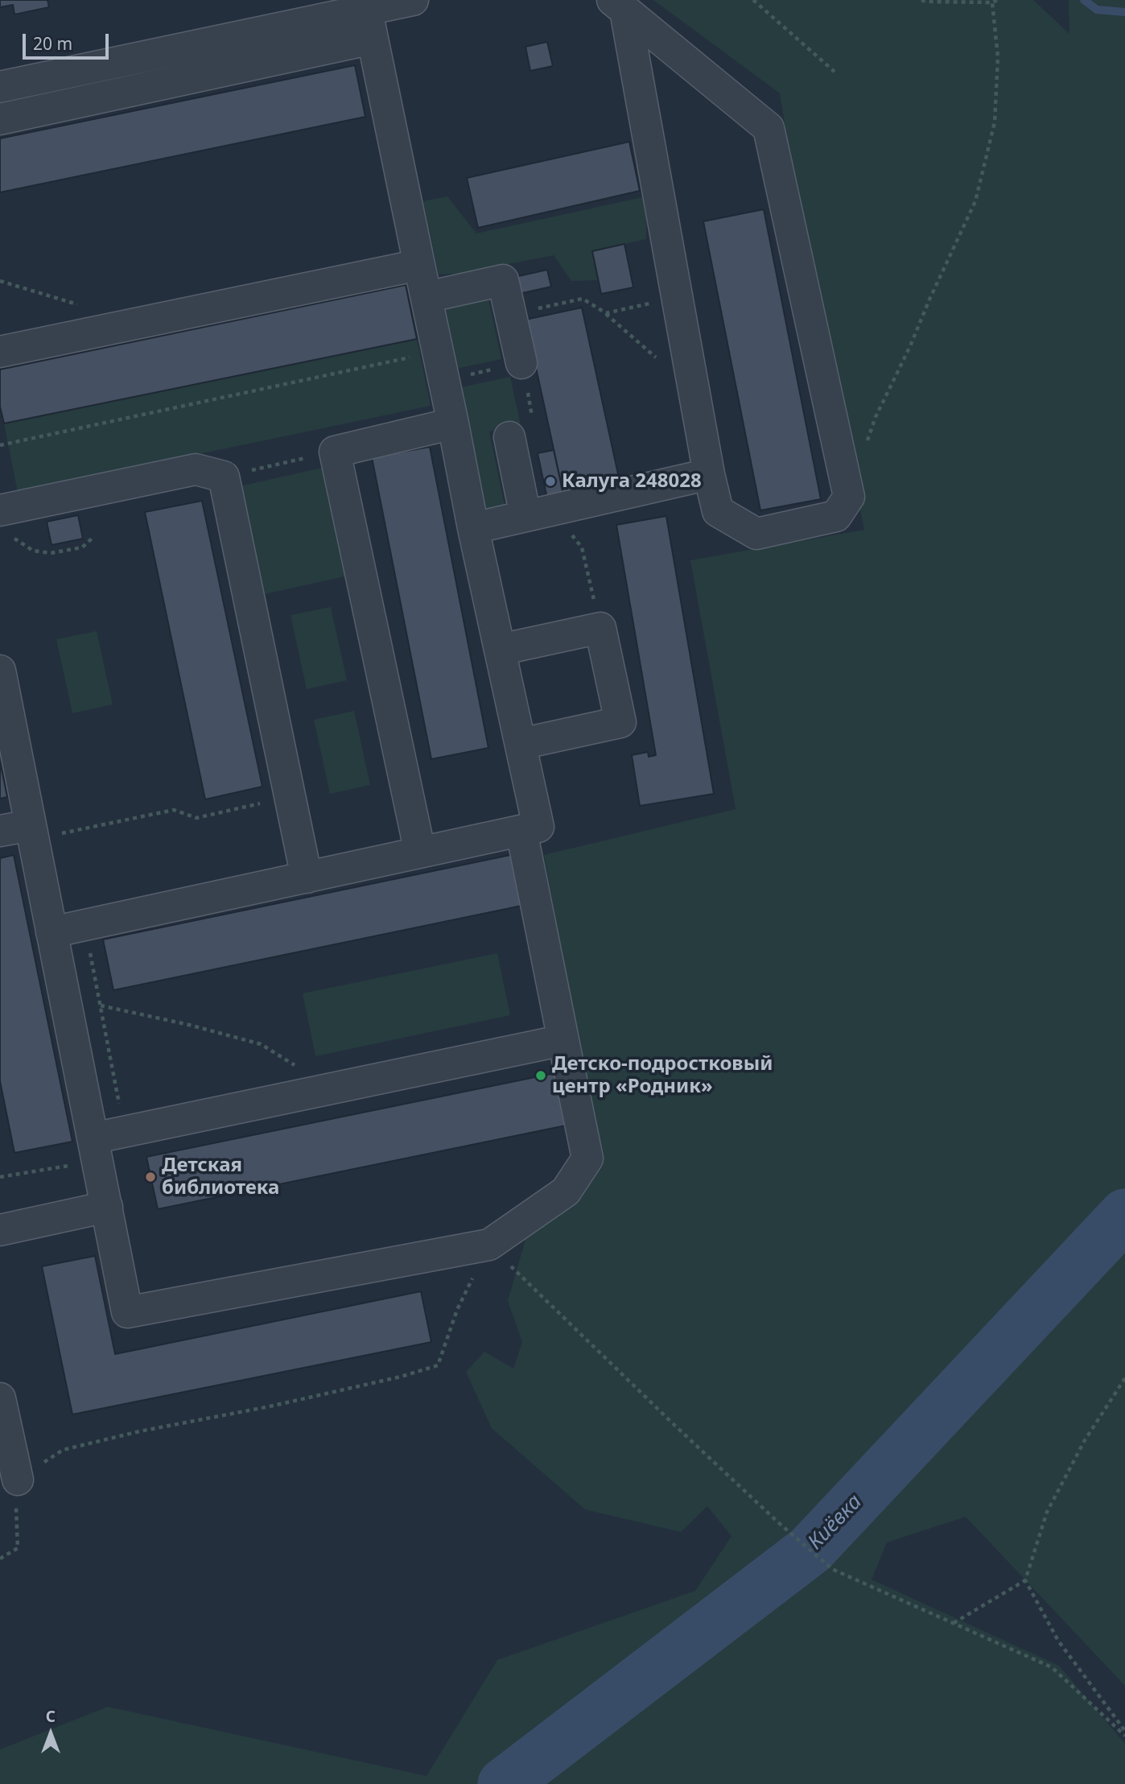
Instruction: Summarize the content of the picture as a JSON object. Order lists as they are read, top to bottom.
{
  "water": ["Киёвка"],
  "places": ["Калуга 248028", "Детско-подростковый центр «Родник»", "Детская библиотека"],
  "scale_bar": "20 m",
  "north": "top"
}
